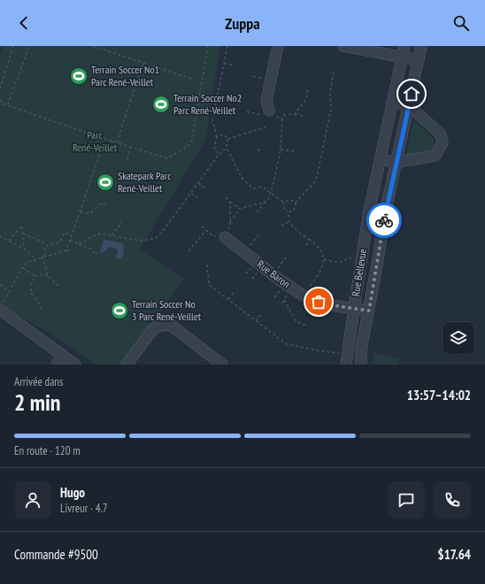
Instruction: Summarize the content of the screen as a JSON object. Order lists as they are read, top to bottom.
{
  "streets": {
    "street": ["Rue Bellevue", "Rue Baron"]
  },
  "crossings": [
    ["Rue Bellevue", "Rue Baron"]
  ],
  "parks": ["Parc René-Veillet"],
  "places": {
    "sports": [
      "Terrain Soccer No1 Parc René-Veillet",
      "Terrain Soccer No2 Parc René-Veillet",
      "Skatepark Parc René-Veillet",
      "Terrain Soccer No 3 Parc René-Veillet"
    ]
  },
  "page": {
    "header": "Zuppa",
    "heading": ["2 min", "Arrivée dans", "13:57–14:02"],
    "panel": [
      "Hugo",
      "Livreur · 4.7",
      "Commande #9500",
      "$17.64"
    ],
    "bar": "En route · 120 m"
  }
}
